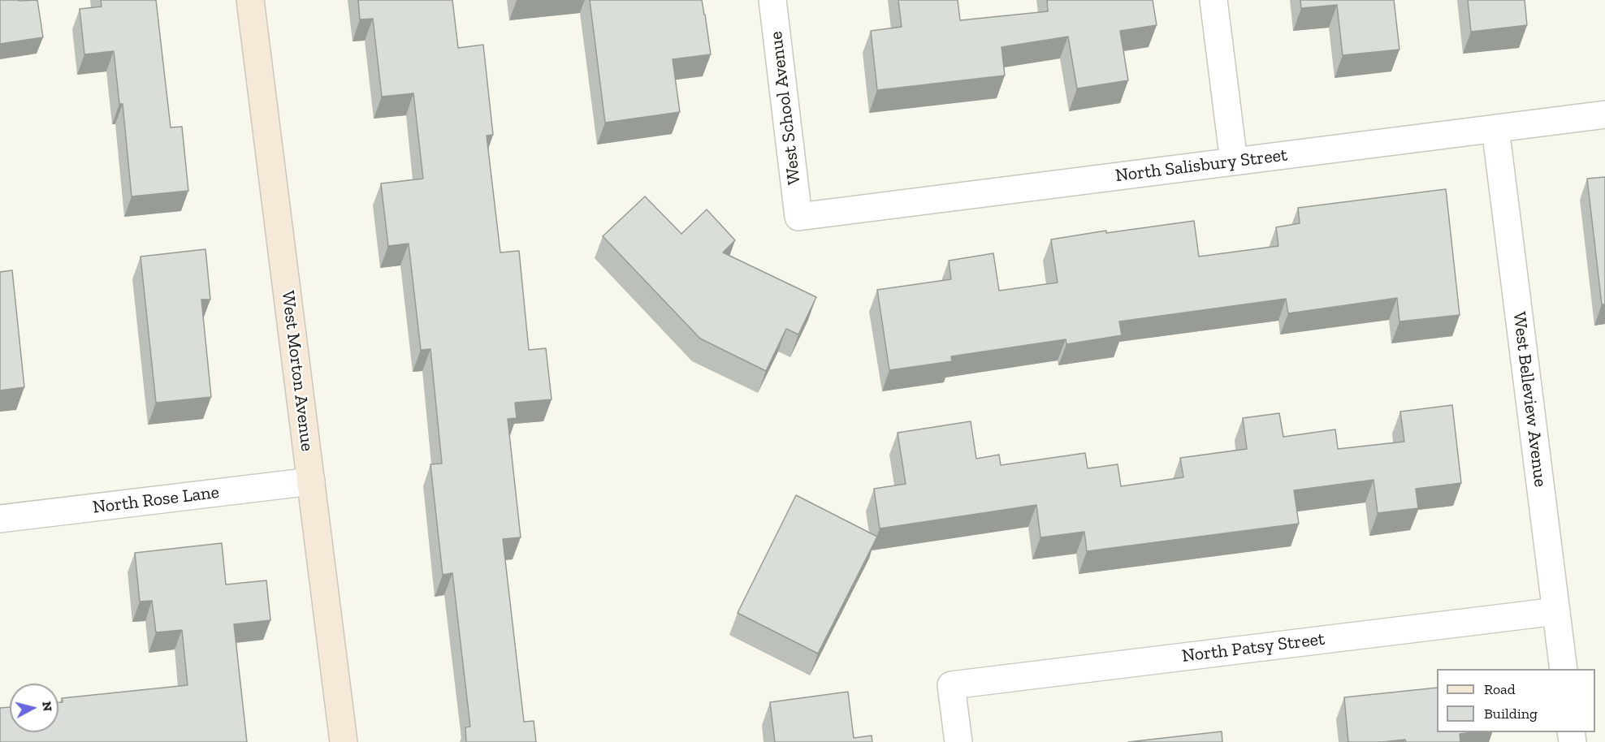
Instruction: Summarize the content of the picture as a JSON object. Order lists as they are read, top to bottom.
{
  "streets": {
    "main road": ["West Morton Avenue"],
    "street": [
      "West School Avenue",
      "North Salisbury Street",
      "West Belleview Avenue",
      "North Rose Lane",
      "North Patsy Street"
    ]
  },
  "crossings": [
    ["West School Avenue", "North Salisbury Street"],
    ["North Salisbury Street", "West Belleview Avenue"],
    ["West Morton Avenue", "North Rose Lane"],
    ["West Belleview Avenue", "North Patsy Street"]
  ],
  "legend": ["Road", "Building"],
  "north": "right"
}
